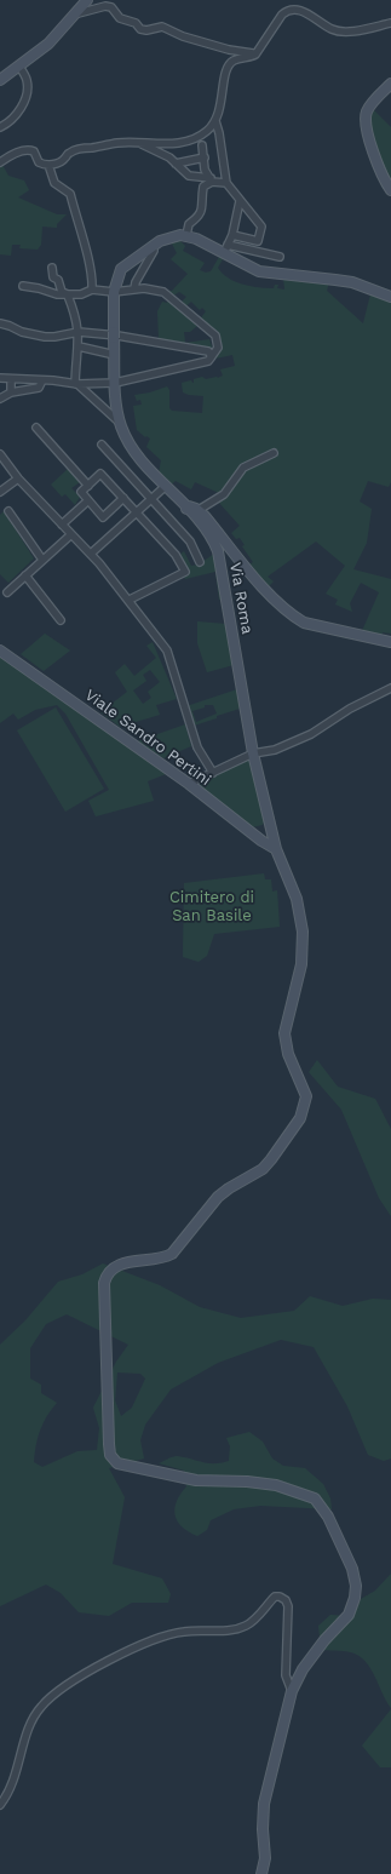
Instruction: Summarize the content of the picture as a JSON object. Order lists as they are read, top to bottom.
{
  "streets": {
    "street": ["Via Roma", "Viale Sandro Pertini"]
  },
  "crossings": [
    ["Via Roma", "Viale Sandro Pertini"]
  ],
  "parks": ["Cimitero di San Basile"]
}
